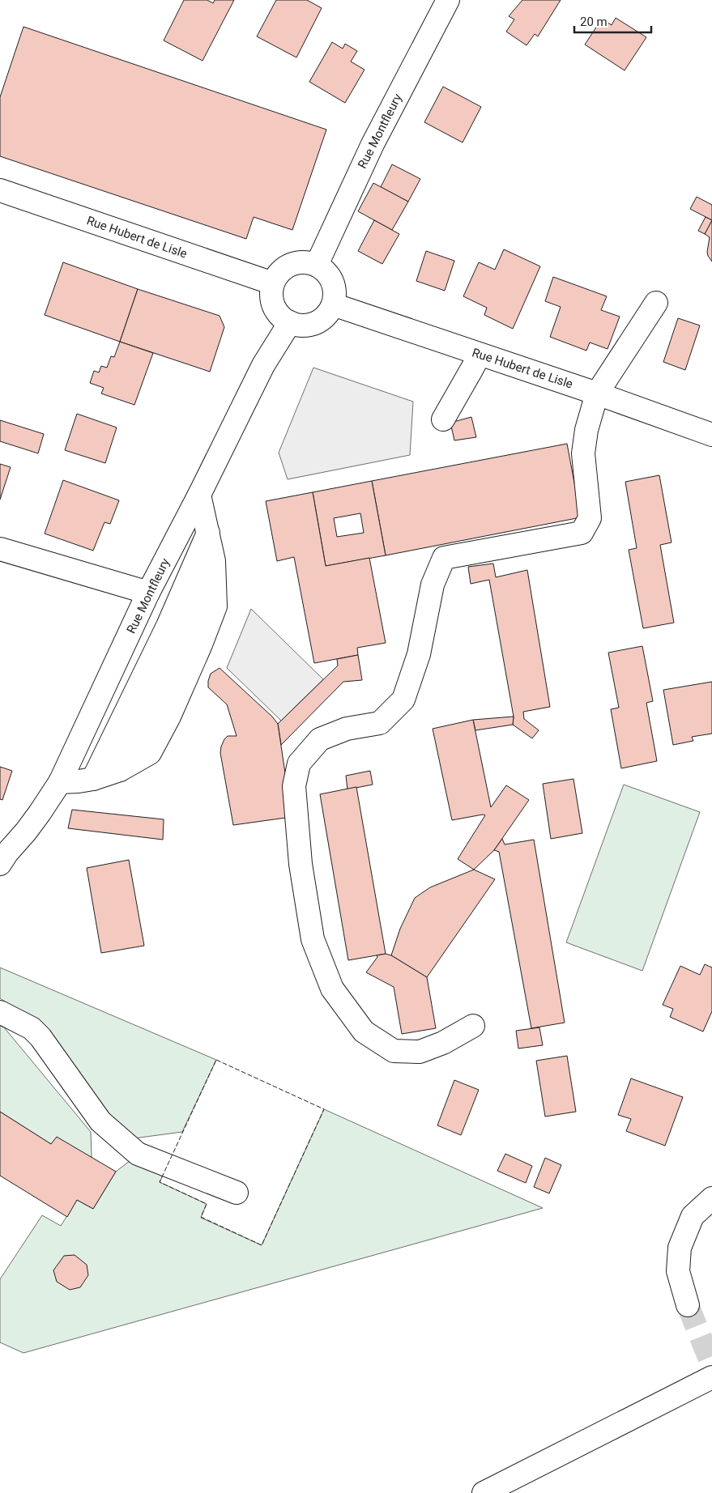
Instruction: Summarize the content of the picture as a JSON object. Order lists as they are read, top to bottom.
{
  "streets": {
    "main road": ["Rue Montfleury", "Rue Hubert de Lisle"]
  },
  "crossings": [
    ["Rue Montfleury", "Rue Hubert de Lisle"]
  ],
  "scale_bar": "20 m"
}
